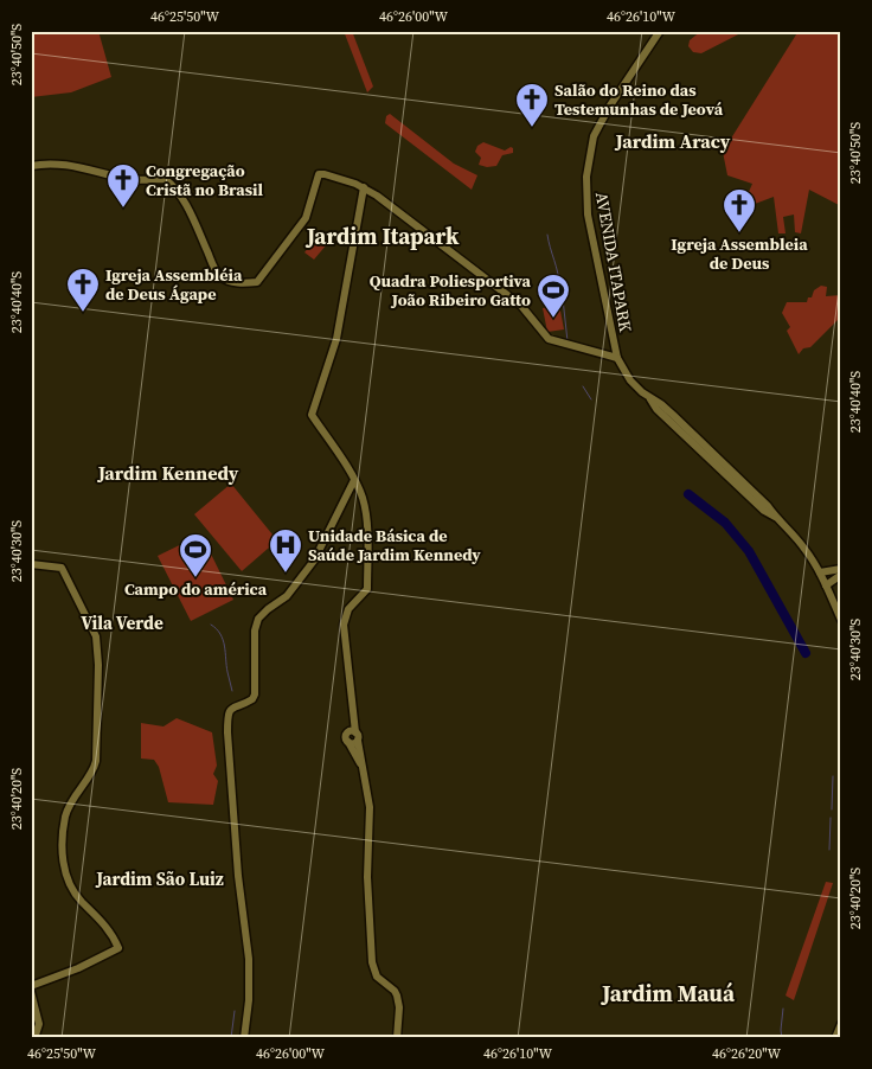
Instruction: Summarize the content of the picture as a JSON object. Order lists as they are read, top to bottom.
{
  "streets": {
    "street": ["AVENIDA ITAPARK"]
  },
  "districts": [
    "Jardim Aracy",
    "Jardim Itapark",
    "Jardim Kennedy",
    "Vila Verde",
    "Jardim São Luiz",
    "Jardim Mauá"
  ],
  "places": {
    "church": [
      "Salão do Reino das Testemunhas de Jeová",
      "Congregação Cristã no Brasil",
      "Igreja Assembleia de Deus",
      "Igreja Assembléia de Deus Ágape"
    ],
    "sports": ["Quadra Poliesportiva João Ribeiro Gatto", "Campo do américa"],
    "hospital": ["Unidade Básica de Saúde Jardim Kennedy"]
  },
  "coordinates": [
    "46°25'50\"W",
    "46°26'00\"W",
    "46°26'10\"W",
    "23°40'50\"S",
    "23°40'40\"S",
    "23°40'30\"S",
    "23°40'20\"S",
    "46°26'20\"W"
  ]
}
